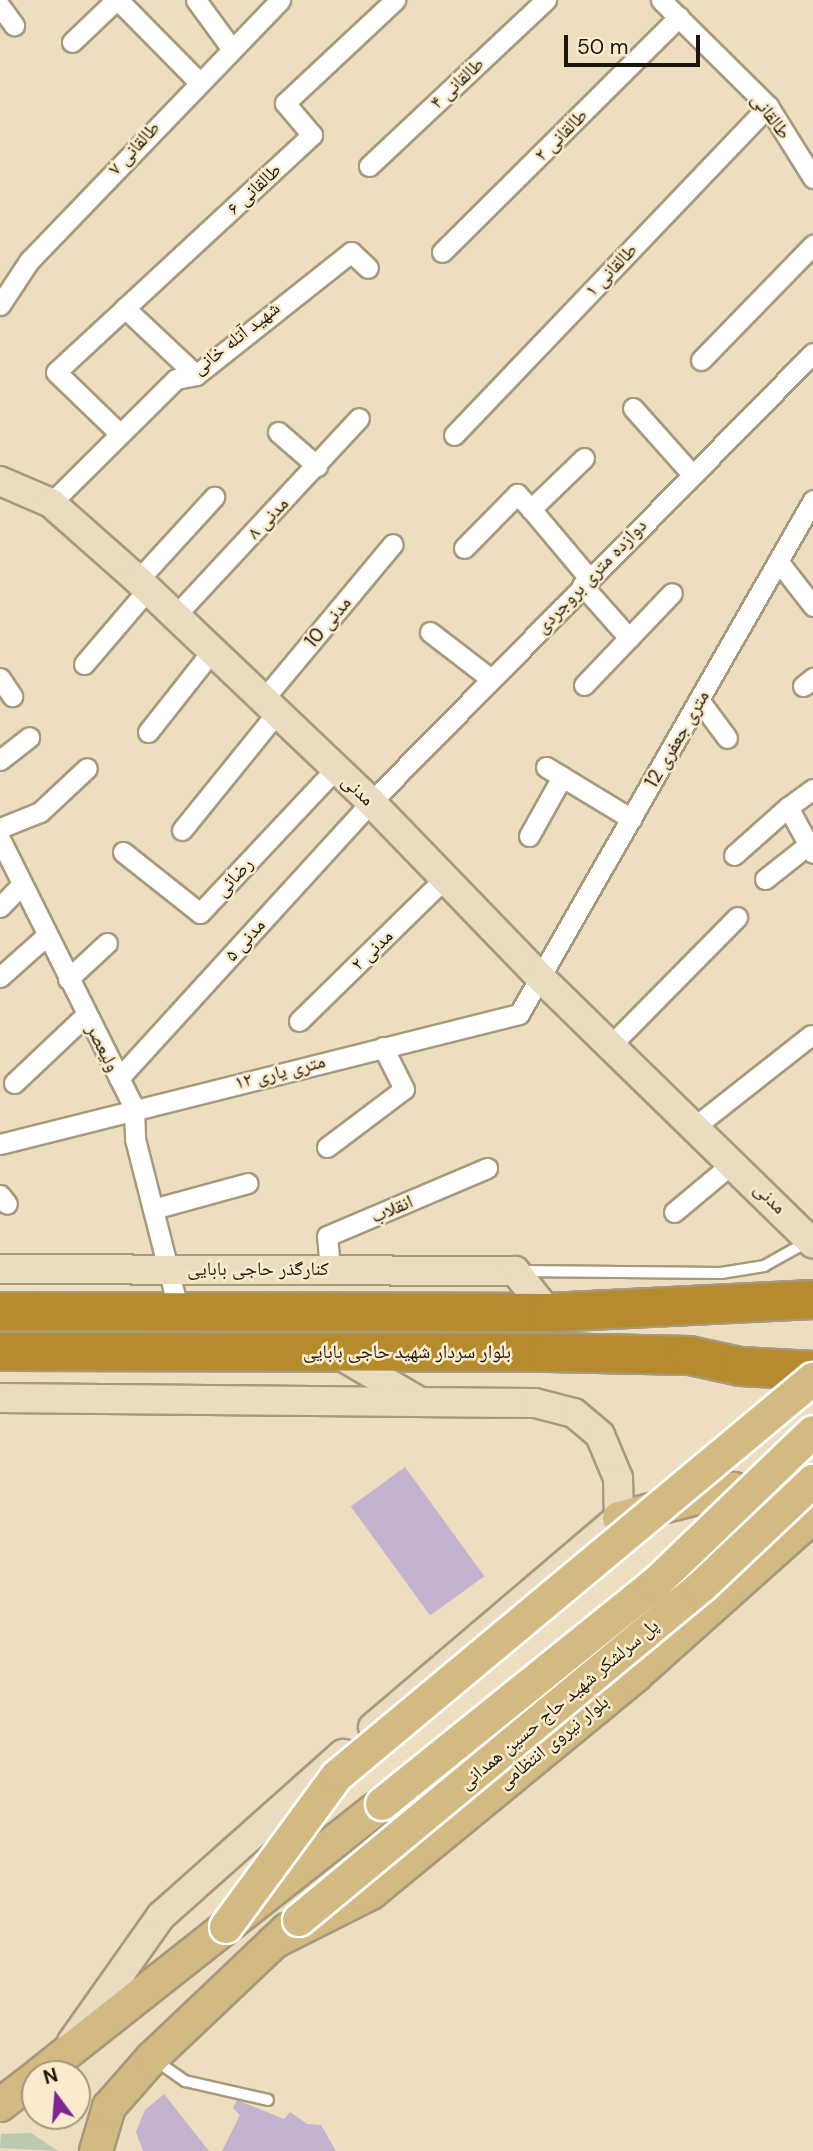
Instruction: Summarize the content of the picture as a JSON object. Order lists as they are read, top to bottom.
{
  "streets": {
    "highway": ["بلوار سردار شهید حاجی بابایی"],
    "main road": [
      "مدنی",
      "کنارگذر حاجی بابایی",
      "پل سرلشکر شهید حاج حسین همدانی",
      "بلوار نیروی انتظامی"
    ],
    "street": [
      "طالقانی ۴",
      "طالقانی",
      "طالقانی ۲",
      "طالقانی ۷",
      "طالقانی ۶",
      "طالقانی ۱",
      "شهید آتله خانی",
      "مدنی ۸",
      "دوازده متری بروجردی",
      "مدنی 10",
      "12 متری جعفری",
      "رضائی",
      "مدنی ۵",
      "مدنی ۲",
      "ولیعصر",
      "۱۲ متری یاری",
      "انقلاب"
    ]
  },
  "crossings": [
    ["طالقانی", "طالقانی ۲"],
    ["طالقانی", "طالقانی ۱"],
    ["شهید آتله خانی", "مدنی"],
    ["مدنی ۸", "مدنی"],
    ["دوازده متری بروجردی", "مدنی"],
    ["دوازده متری بروجردی", "مدنی ۵"],
    ["مدنی 10", "مدنی"],
    ["12 متری جعفری", "مدنی"],
    ["12 متری جعفری", "۱۲ متری یاری"],
    ["مدنی", "رضائی"],
    ["مدنی", "مدنی ۵"],
    ["مدنی", "مدنی ۲"],
    ["مدنی", "۱۲ متری یاری"],
    ["مدنی ۵", "ولیعصر"],
    ["ولیعصر", "۱۲ متری یاری"],
    ["ولیعصر", "کنارگذر حاجی بابایی"],
    ["ولیعصر", "بلوار سردار شهید حاجی بابایی"],
    ["انقلاب", "کنارگذر حاجی بابایی"],
    ["پل سرلشکر شهید حاج حسین همدانی", "بلوار نیروی انتظامی"]
  ],
  "scale_bar": "50 m",
  "north": "top"
}
